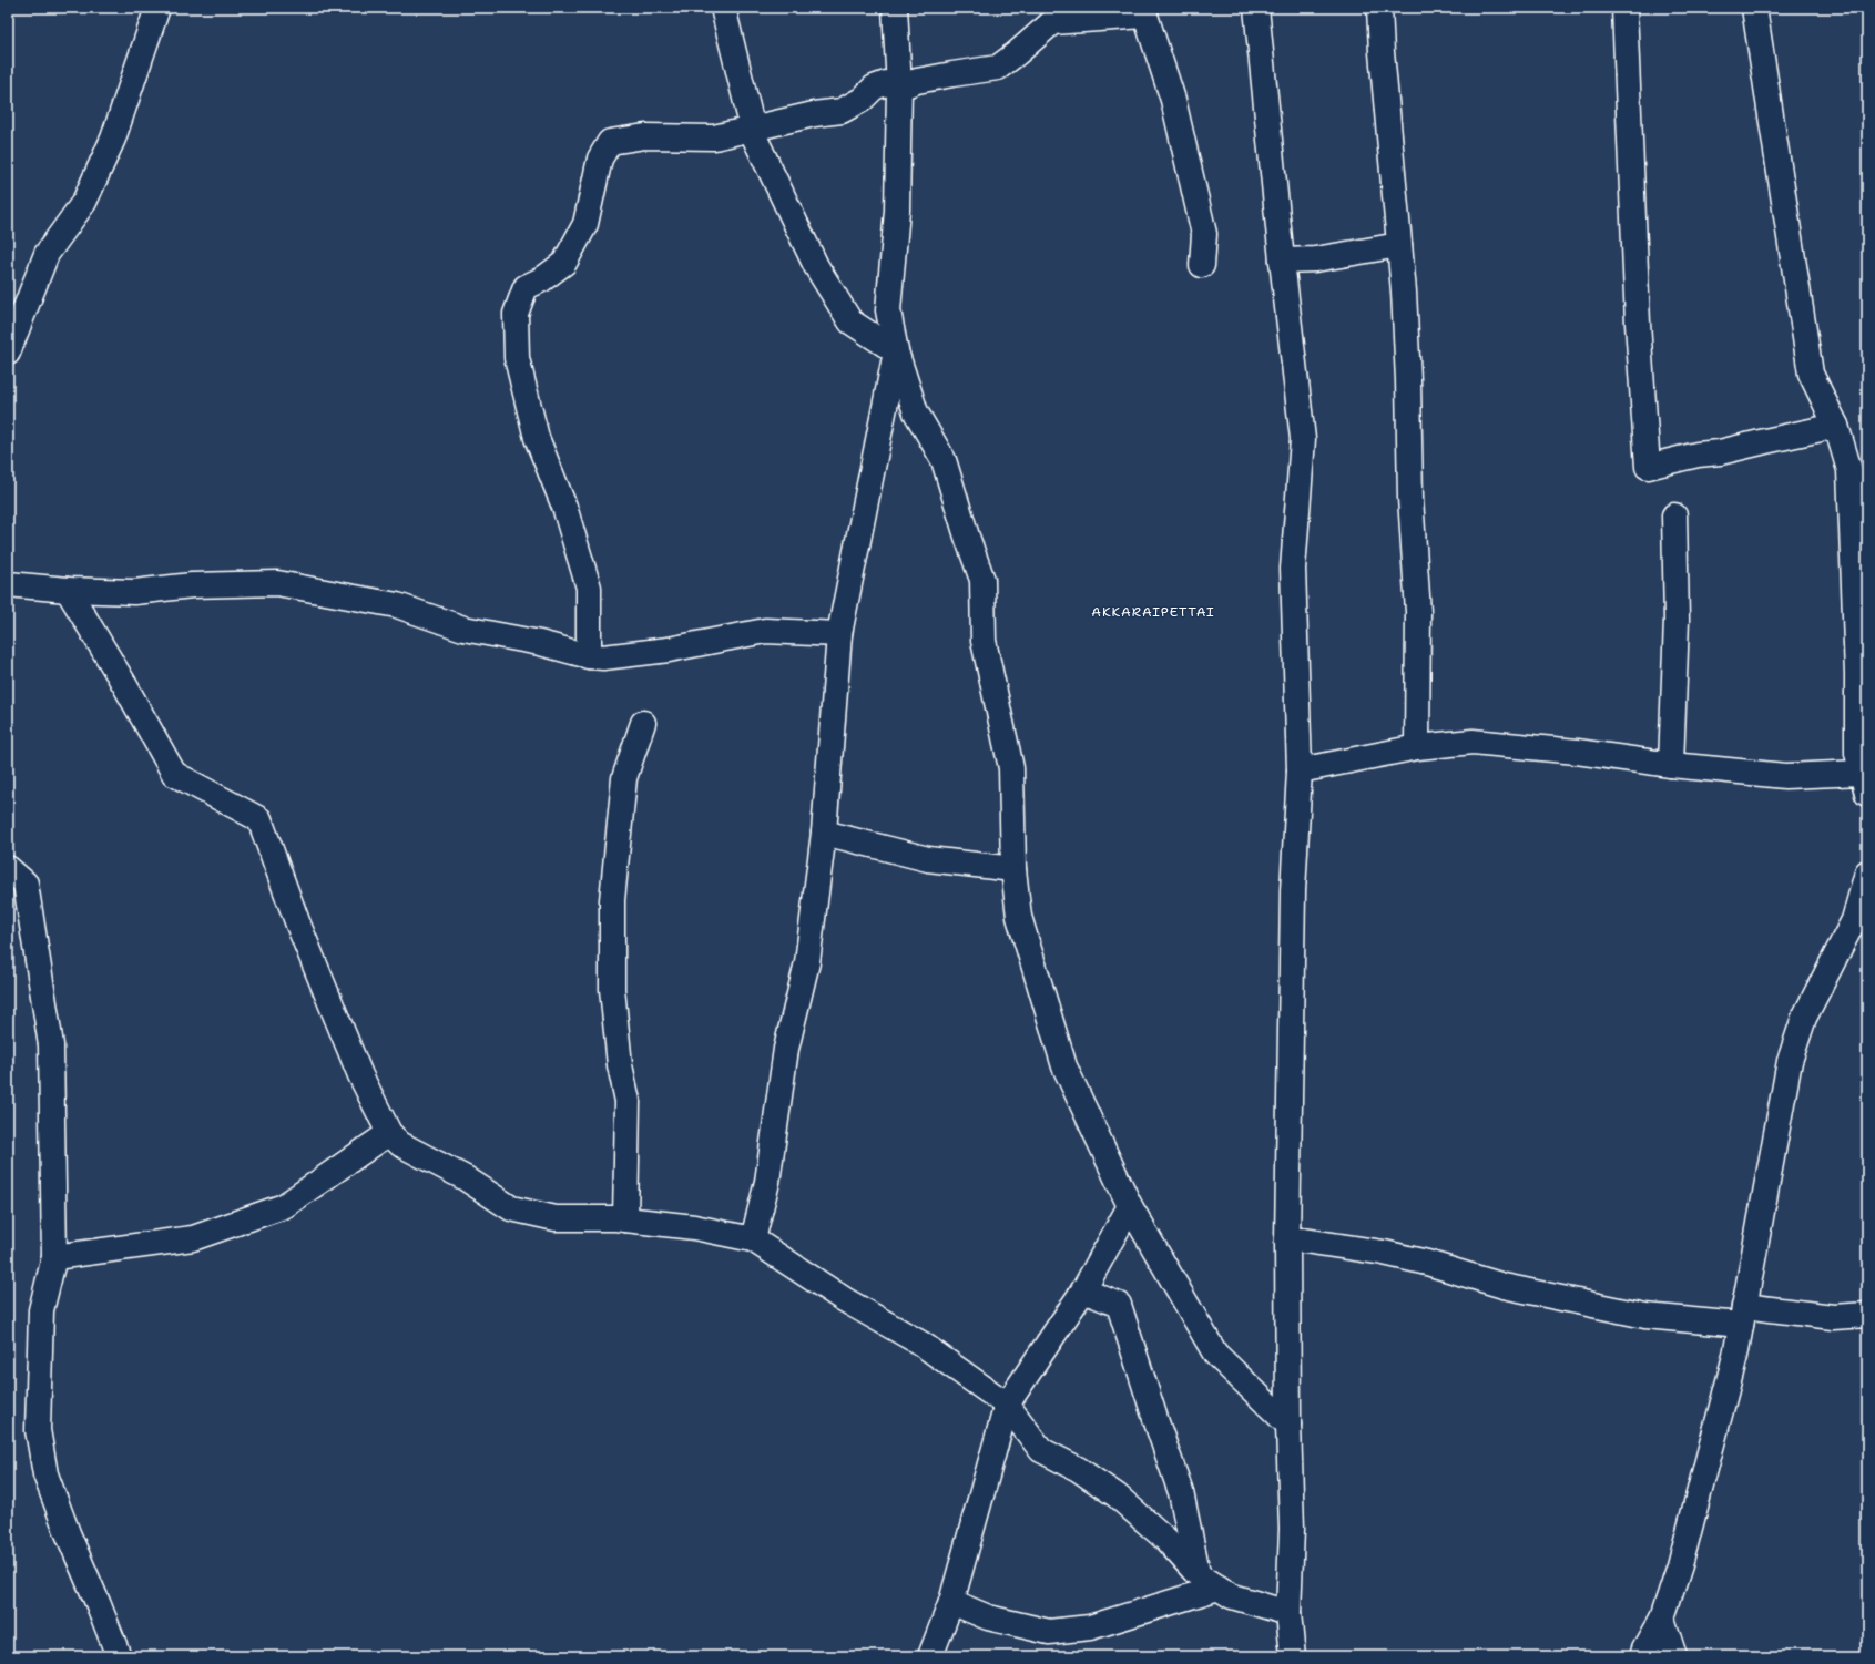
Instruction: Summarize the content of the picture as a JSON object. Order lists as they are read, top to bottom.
{
  "districts": ["AKKARAIPETTAI"]
}
